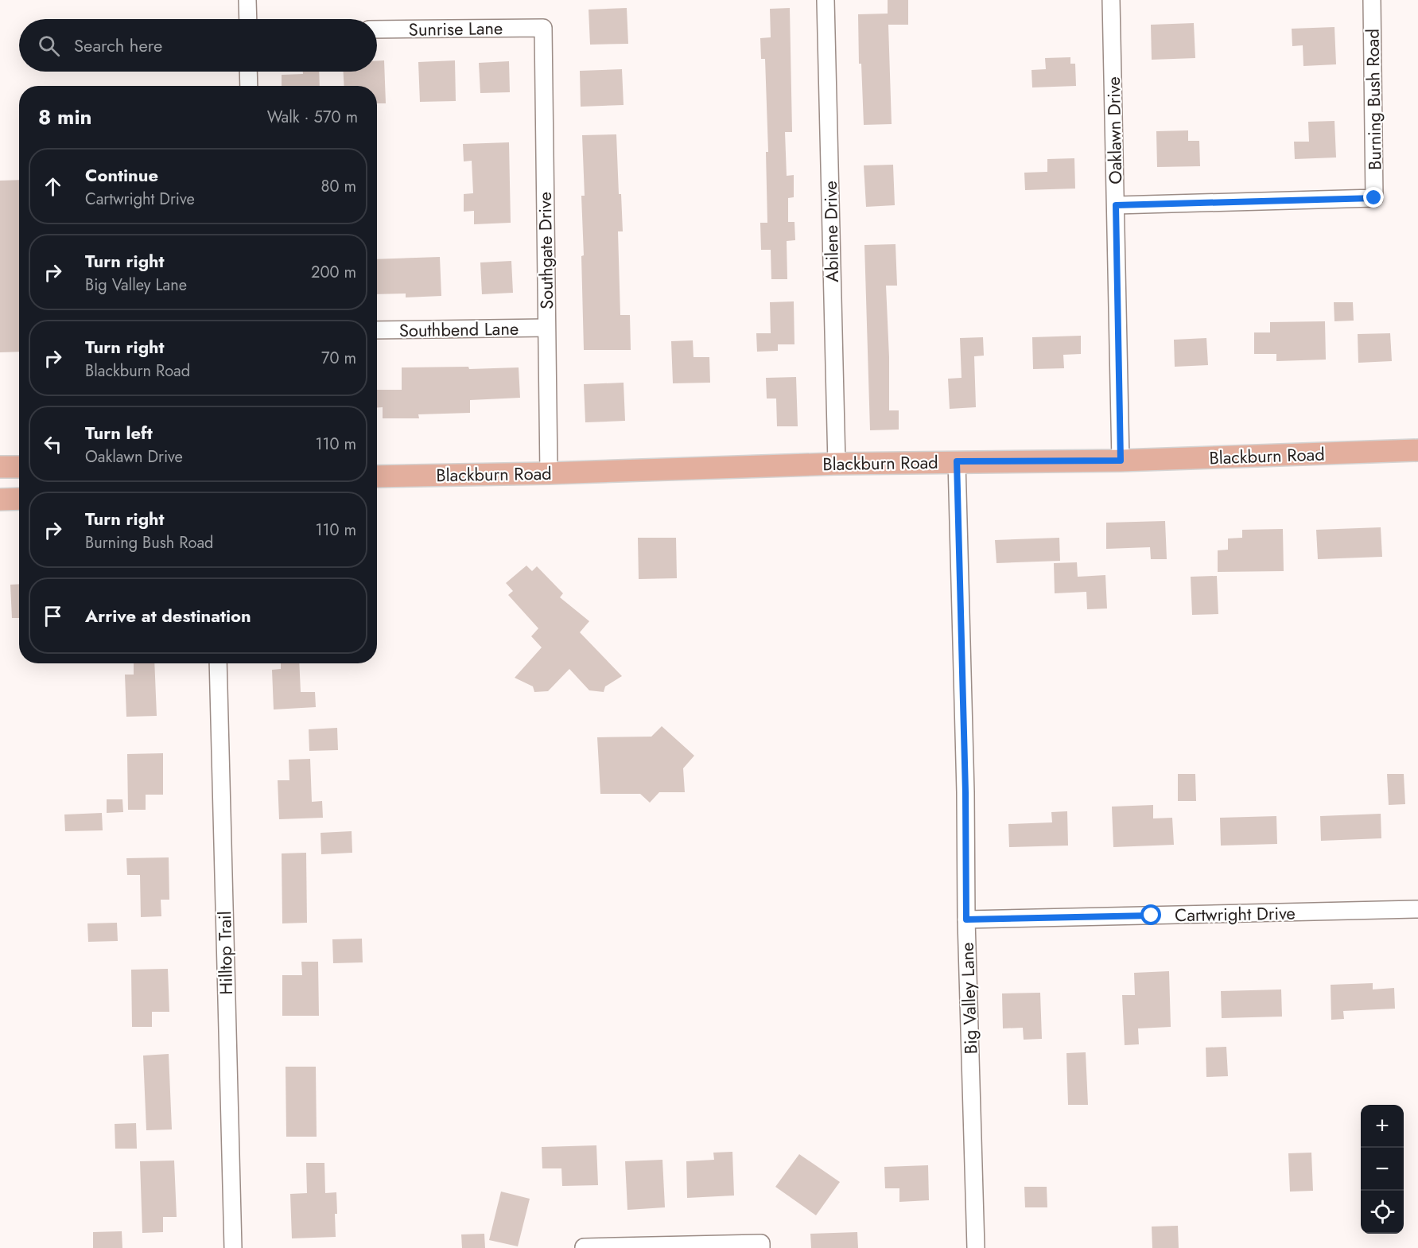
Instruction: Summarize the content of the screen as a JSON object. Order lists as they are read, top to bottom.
{
  "streets": {
    "main road": ["Blackburn Road"],
    "street": [
      "Sunrise Lane",
      "Burning Bush Road",
      "Oaklawn Drive",
      "Abilene Drive",
      "Southgate Drive",
      "Southbend Lane",
      "Cartwright Drive",
      "Hilltop Trail",
      "Big Valley Lane"
    ]
  },
  "crossings": [
    ["Sunrise Lane", "Southgate Drive"],
    ["Burning Bush Road", "Oaklawn Drive"],
    ["Oaklawn Drive", "Blackburn Road"],
    ["Abilene Drive", "Blackburn Road"],
    ["Southgate Drive", "Southbend Lane"],
    ["Southgate Drive", "Blackburn Road"],
    ["Blackburn Road", "Big Valley Lane"],
    ["Cartwright Drive", "Big Valley Lane"]
  ],
  "page": {
    "search": "Search here",
    "heading": ["8 min", "Walk · 570 m"],
    "list": [
      ["Continue", "Cartwright Drive", "80 m"],
      ["Turn right", "Big Valley Lane", "200 m"],
      ["Turn right", "Blackburn Road", "70 m"],
      ["Turn left", "Oaklawn Drive", "110 m"],
      ["Turn right", "Burning Bush Road", "110 m"],
      "Arrive at destination"
    ],
    "map_buttons": ["+", "−"]
  }
}
